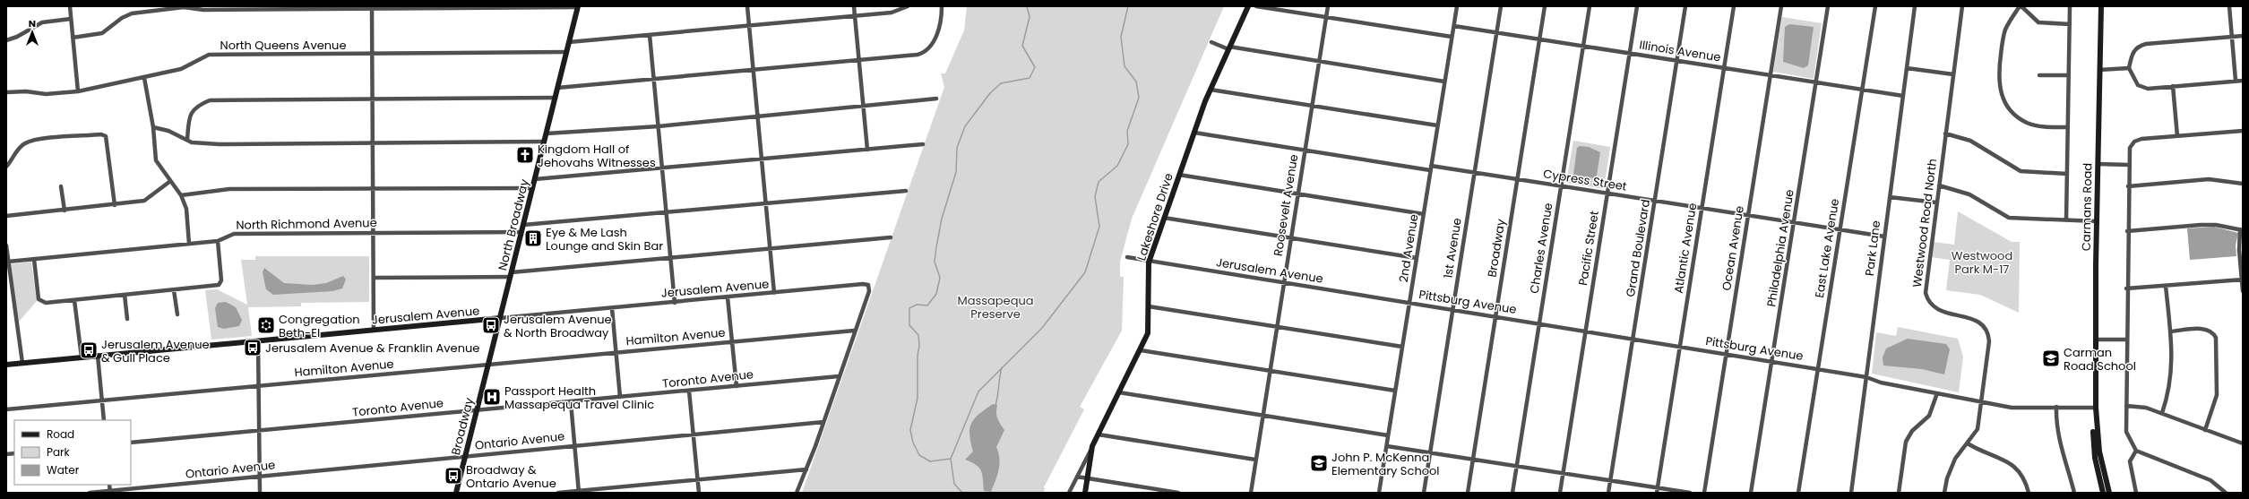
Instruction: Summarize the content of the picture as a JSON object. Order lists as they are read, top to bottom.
{
  "streets": {
    "street": [
      "North Queens Avenue",
      "Illinois Avenue",
      "Cypress Street",
      "Roosevelt Avenue",
      "Carmans Road",
      "Lakeshore Drive",
      "Westwood Road North",
      "North Richmond Avenue",
      "North Broadway",
      "2nd Avenue",
      "1st Avenue",
      "Broadway",
      "Charles Avenue",
      "Pacific Street",
      "Grand Boulevard",
      "Atlantic Avenue",
      "Ocean Avenue",
      "Philadelphia Avenue",
      "East Lake Avenue",
      "Park Lane",
      "Jerusalem Avenue",
      "Pittsburg Avenue",
      "Hamilton Avenue",
      "Toronto Avenue",
      "Ontario Avenue"
    ]
  },
  "crossings": [
    ["North Queens Avenue", "North Broadway"],
    ["Illinois Avenue", "2nd Avenue"],
    ["Illinois Avenue", "1st Avenue"],
    ["Illinois Avenue", "Broadway"],
    ["Illinois Avenue", "Charles Avenue"],
    ["Illinois Avenue", "Pacific Street"],
    ["Illinois Avenue", "Grand Boulevard"],
    ["Illinois Avenue", "Atlantic Avenue"],
    ["Illinois Avenue", "Ocean Avenue"],
    ["Illinois Avenue", "Philadelphia Avenue"],
    ["Illinois Avenue", "East Lake Avenue"],
    ["Illinois Avenue", "Park Lane"],
    ["Cypress Street", "Roosevelt Avenue"],
    ["Cypress Street", "Lakeshore Drive"],
    ["Cypress Street", "2nd Avenue"],
    ["Cypress Street", "1st Avenue"],
    ["Cypress Street", "Broadway"],
    ["Cypress Street", "Charles Avenue"],
    ["Cypress Street", "Pacific Street"],
    ["Cypress Street", "Grand Boulevard"],
    ["Cypress Street", "Atlantic Avenue"],
    ["Cypress Street", "Ocean Avenue"],
    ["Cypress Street", "Philadelphia Avenue"],
    ["Cypress Street", "East Lake Avenue"],
    ["Cypress Street", "Park Lane"],
    ["Roosevelt Avenue", "Jerusalem Avenue"],
    ["Carmans Road", "Pittsburg Avenue"],
    ["Lakeshore Drive", "Jerusalem Avenue"],
    ["Westwood Road North", "Pittsburg Avenue"],
    ["North Richmond Avenue", "North Broadway"],
    ["North Broadway", "Broadway"],
    ["North Broadway", "Jerusalem Avenue"],
    ["North Broadway", "Hamilton Avenue"],
    ["2nd Avenue", "Jerusalem Avenue"],
    ["2nd Avenue", "Pittsburg Avenue"],
    ["1st Avenue", "Pittsburg Avenue"],
    ["Broadway", "Pittsburg Avenue"],
    ["Broadway", "Hamilton Avenue"],
    ["Broadway", "Toronto Avenue"],
    ["Broadway", "Ontario Avenue"],
    ["Charles Avenue", "Pittsburg Avenue"],
    ["Pacific Street", "Pittsburg Avenue"],
    ["Grand Boulevard", "Pittsburg Avenue"],
    ["Atlantic Avenue", "Pittsburg Avenue"],
    ["Ocean Avenue", "Pittsburg Avenue"],
    ["Philadelphia Avenue", "Pittsburg Avenue"],
    ["East Lake Avenue", "Pittsburg Avenue"],
    ["Park Lane", "Pittsburg Avenue"],
    ["Jerusalem Avenue", "Pittsburg Avenue"],
    ["Jerusalem Avenue", "Hamilton Avenue"]
  ],
  "parks": ["Westwood Park M-17", "Massapequa Preserve"],
  "places": {
    "church": ["Kingdom Hall of Jehovahs Witnesses"],
    "building": ["Eye & Me Lash Lounge and Skin Bar"],
    "synagogue": ["Congregation Beth-El"],
    "bus stop": [
      "Jerusalem Avenue & North Broadway",
      "Jerusalem Avenue & Franklin Avenue",
      "Jerusalem Avenue & Gull Place",
      "Broadway & Ontario Avenue"
    ],
    "school or university": ["Carman Road School", "John P. McKenna Elementary School"],
    "hospital": ["Passport Health Massapequa Travel Clinic"]
  },
  "legend": ["Road", "Park", "Water"],
  "north": "top"
}
